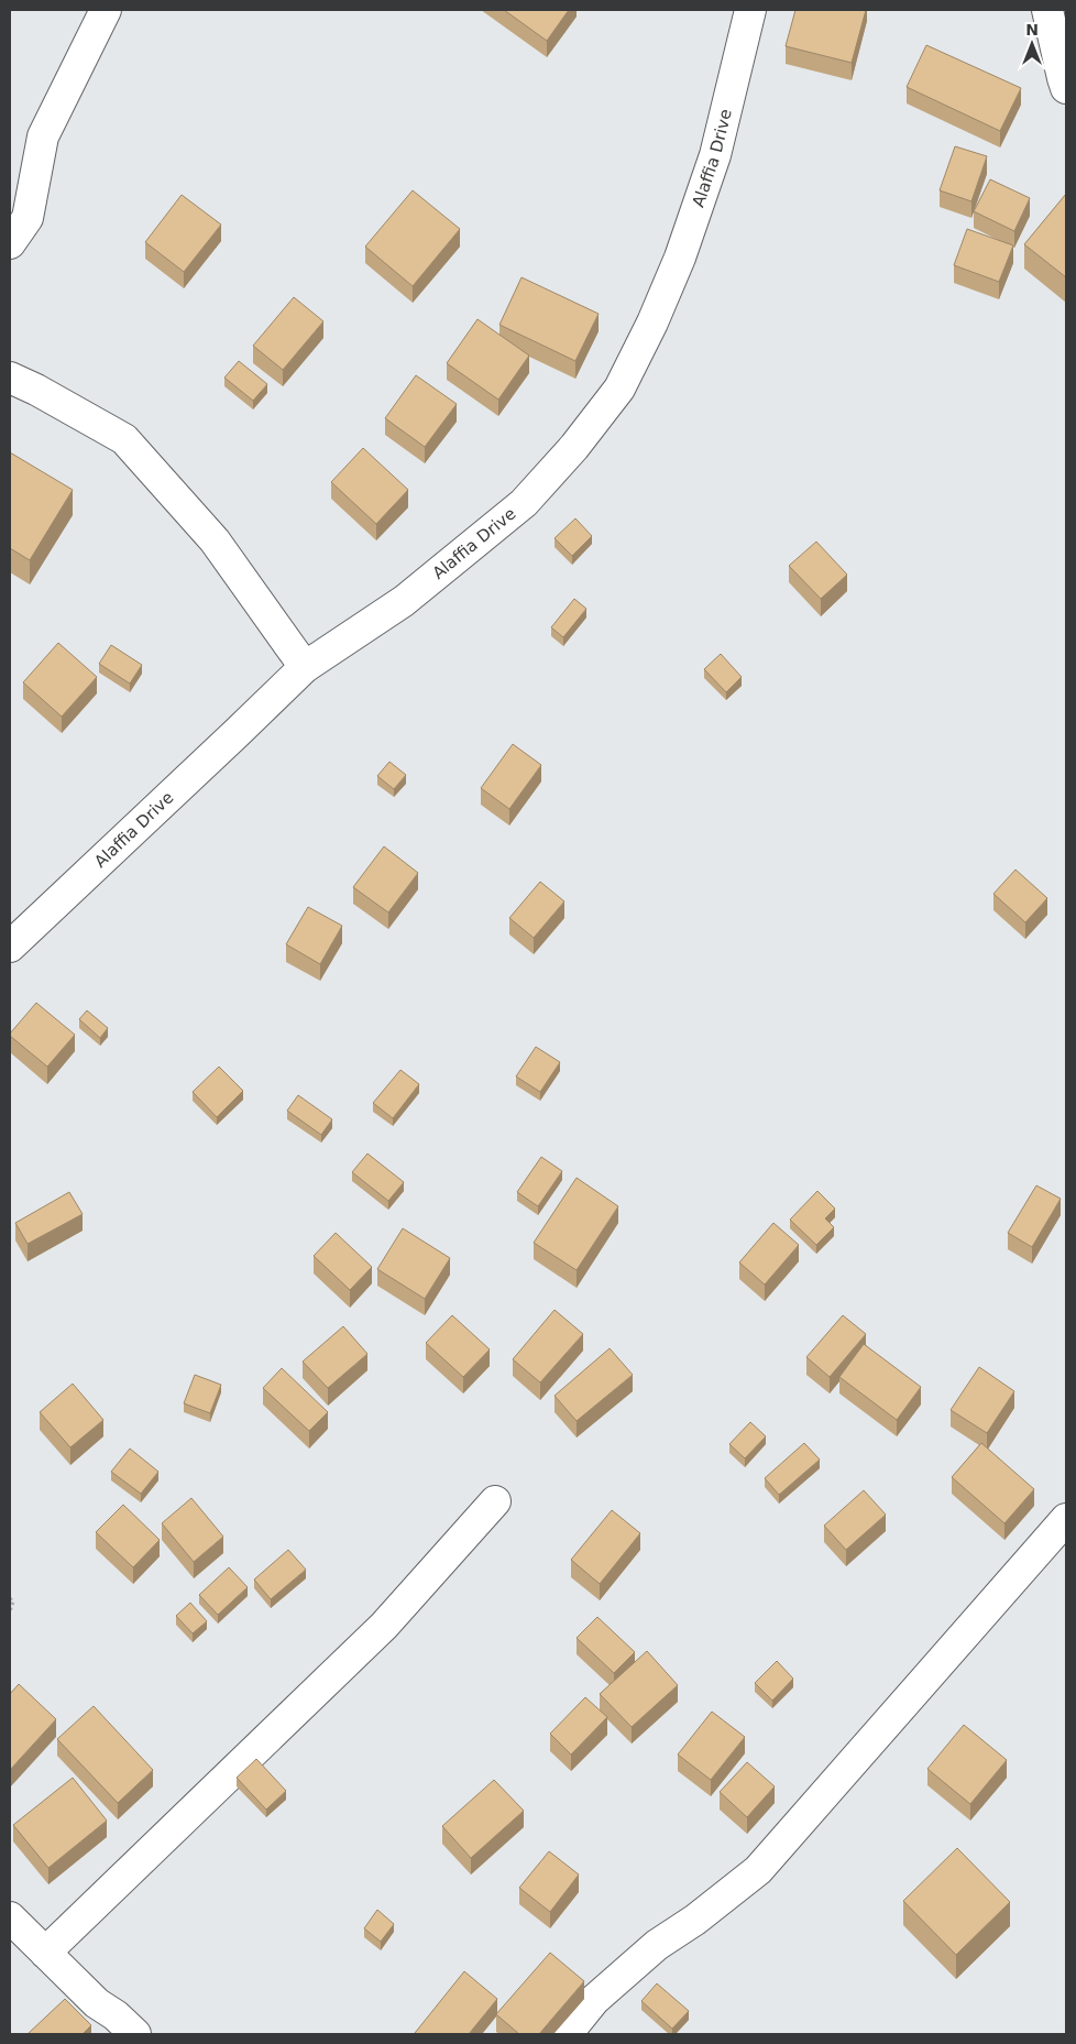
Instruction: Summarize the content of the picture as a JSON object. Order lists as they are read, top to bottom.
{
  "streets": {
    "street": ["Alaffia Drive"]
  },
  "north": "top"
}
